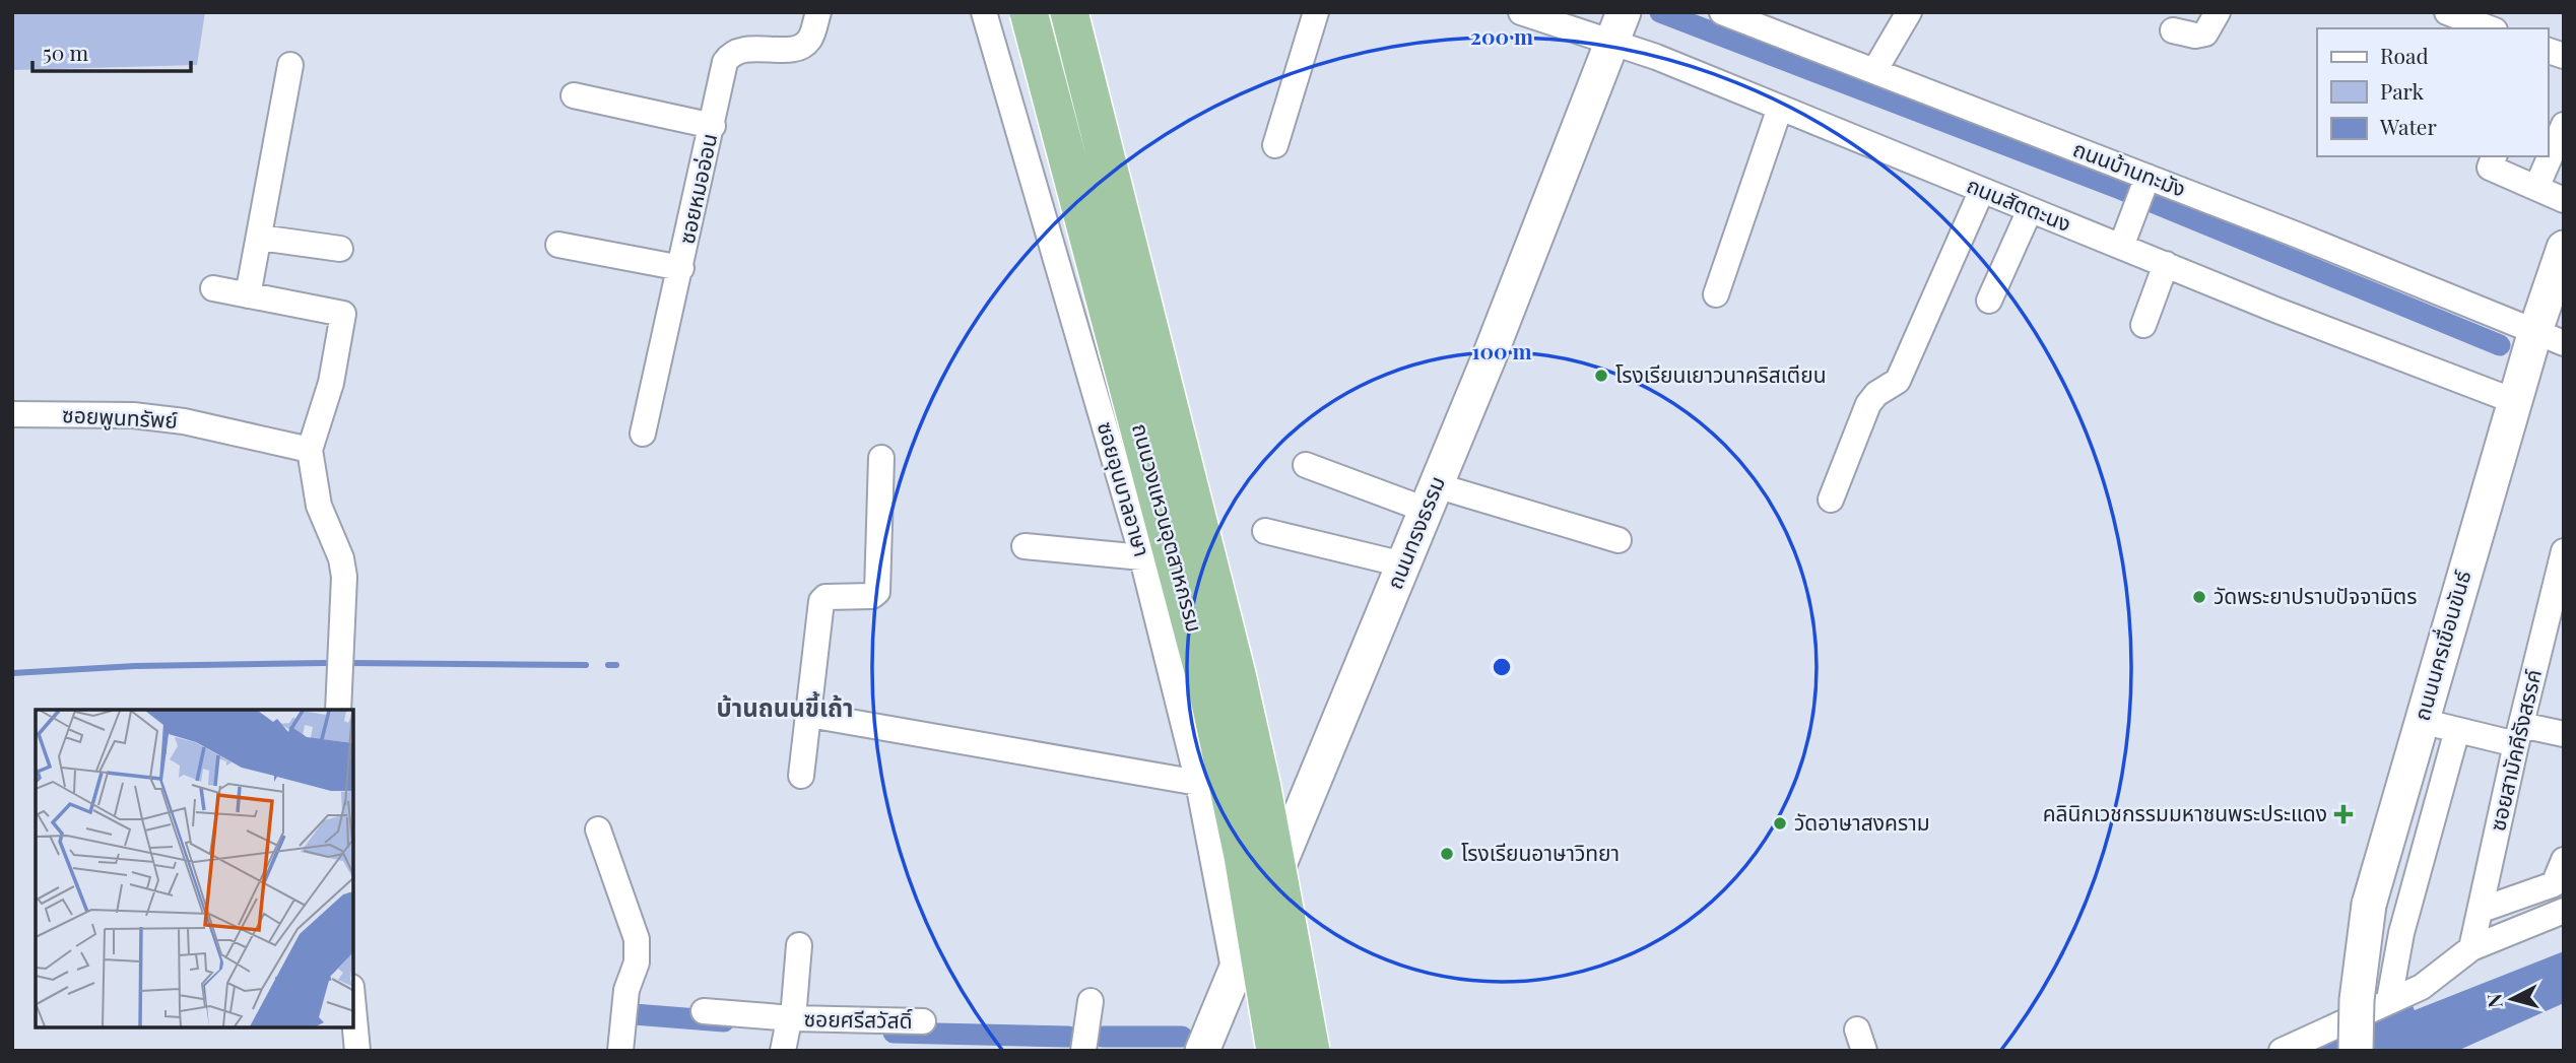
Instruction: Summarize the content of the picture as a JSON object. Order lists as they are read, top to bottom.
{
  "streets": {
    "main road": ["ถนนวงแหวนอุตสาหกรรม"],
    "street": [
      "ถนนบ้านทะมัง",
      "ซอยหมออ่อน",
      "ถนนสัตตะนง",
      "ซอยพูนทรัพย์",
      "ซอยอุนบาลอาษา",
      "ถนนทรงธรรม",
      "ถนนนครเขื่อนขันธ์",
      "ซอยสามัคคีรังสรรค์",
      "ซอยศรีสวัสดิ์"
    ]
  },
  "crossings": [
    ["ถนนบ้านทะมัง", "ถนนนครเขื่อนขันธ์"],
    ["ถนนสัตตะนง", "ถนนทรงธรรม"],
    ["ถนนสัตตะนง", "ถนนนครเขื่อนขันธ์"],
    ["ซอยอุนบาลอาษา", "ถนนทรงธรรม"]
  ],
  "districts": ["บ้านถนนขี้เถ้า"],
  "places": {
    "other": [
      "โรงเรียนเยาวนาคริสเตียน",
      "วัดพระยาปราบปัจจามิตร",
      "วัดอาษาสงคราม",
      "โรงเรียนอาษาวิทยา"
    ],
    "health": ["คลินิกเวชกรรมมหาชนพระประแดง"]
  },
  "legend": ["Road", "Park", "Water"],
  "scale_bar": "50 m",
  "north": "left",
  "rings": ["200 m", "100 m"]
}
